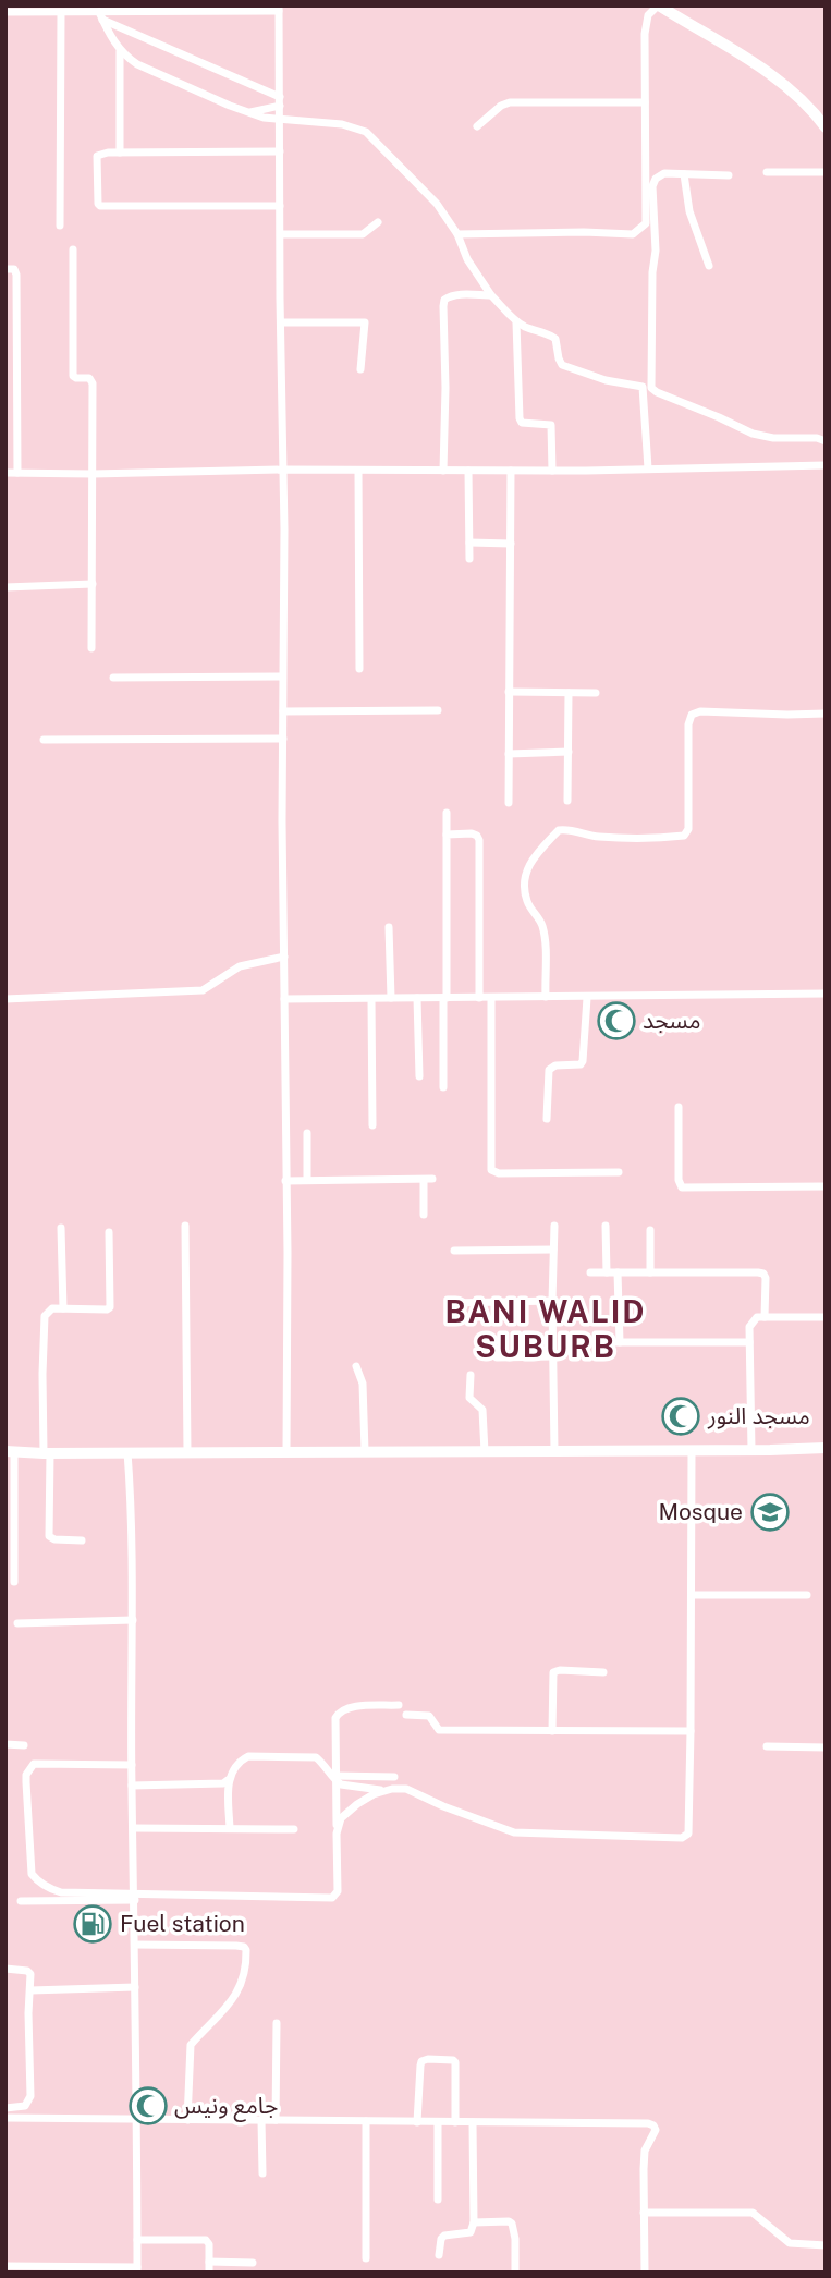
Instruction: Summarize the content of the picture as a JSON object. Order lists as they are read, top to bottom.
{
  "districts": ["BANI WALID SUBURB"],
  "places": {
    "mosque": ["مسجد", "مسجد النور", "جامع ونيس"],
    "school or university": ["Mosque"],
    "fuel station": ["Fuel station"]
  }
}
